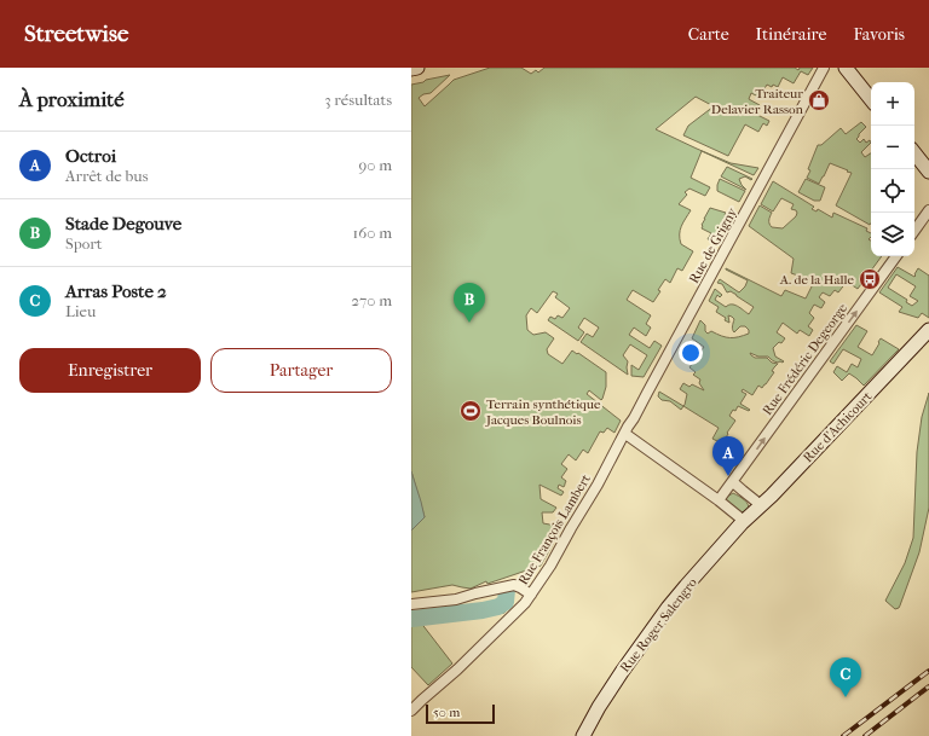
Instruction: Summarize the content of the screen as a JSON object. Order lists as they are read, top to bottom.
{
  "streets": {
    "street": [
      "Rue de Grigny",
      "Rue Frédéric Degeorge",
      "Rue d'Achicourt",
      "Rue François Lambert",
      "Rue Roger Salengro"
    ]
  },
  "crossings": [
    ["Rue de Grigny", "Rue François Lambert"],
    ["Rue d'Achicourt", "Rue Roger Salengro"]
  ],
  "one_way": ["Rue Frédéric Degeorge"],
  "places": {
    "shop": ["Traiteur Delavier Rasson"],
    "bus stop": ["A. de la Halle"],
    "sports": ["Terrain synthétique Jacques Boulnois"]
  },
  "scale_bar": "50 m",
  "page": {
    "header": "Streetwise",
    "nav": ["Carte", "Itinéraire", "Favoris"],
    "heading": ["À proximité", "3 résultats"],
    "map_buttons": ["+", "−"],
    "list": [
      {
        "mark": "A",
        "name": "Octroi",
        "note": "Arrêt de bus",
        "value": "90 m"
      },
      {
        "mark": "B",
        "name": "Stade Degouve",
        "note": "Sport",
        "value": "160 m"
      },
      {
        "mark": "C",
        "name": "Arras Poste 2",
        "note": "Lieu",
        "value": "270 m"
      }
    ],
    "pins": ["B", "A", "C"],
    "buttons": ["Enregistrer", "Partager"],
    "scale": "50 m"
  }
}
